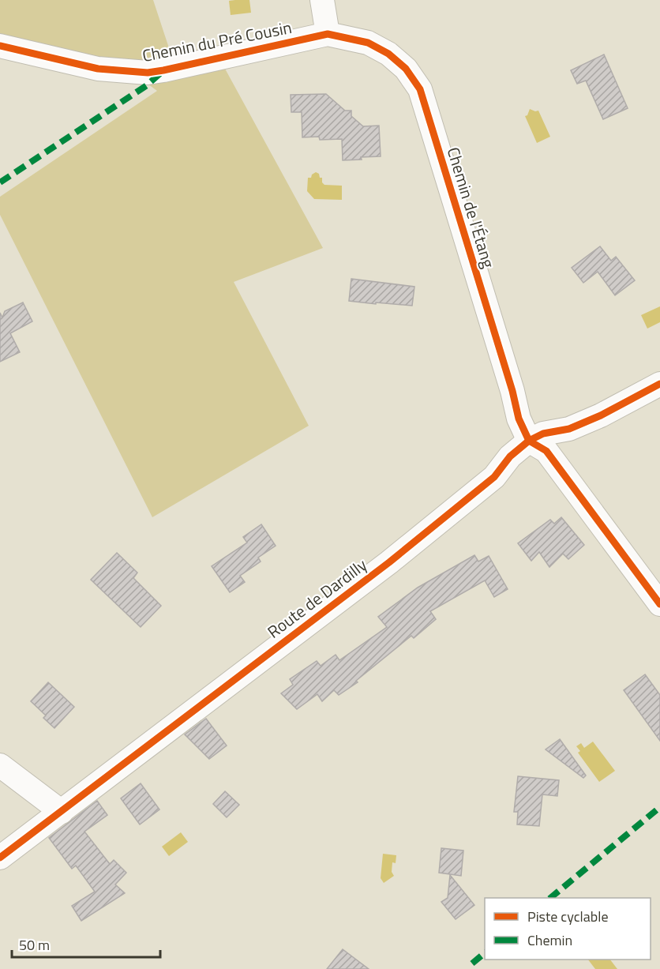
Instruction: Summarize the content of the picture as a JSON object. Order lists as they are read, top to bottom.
{
  "streets": {
    "street": ["Chemin du Pré Cousin", "Chemin de l'Étang", "Route de Dardilly"]
  },
  "crossings": [
    ["Chemin du Pré Cousin", "Chemin de l'Étang"],
    ["Chemin de l'Étang", "Route de Dardilly"]
  ],
  "legend": ["Piste cyclable", "Chemin"],
  "scale_bar": "50 m"
}
